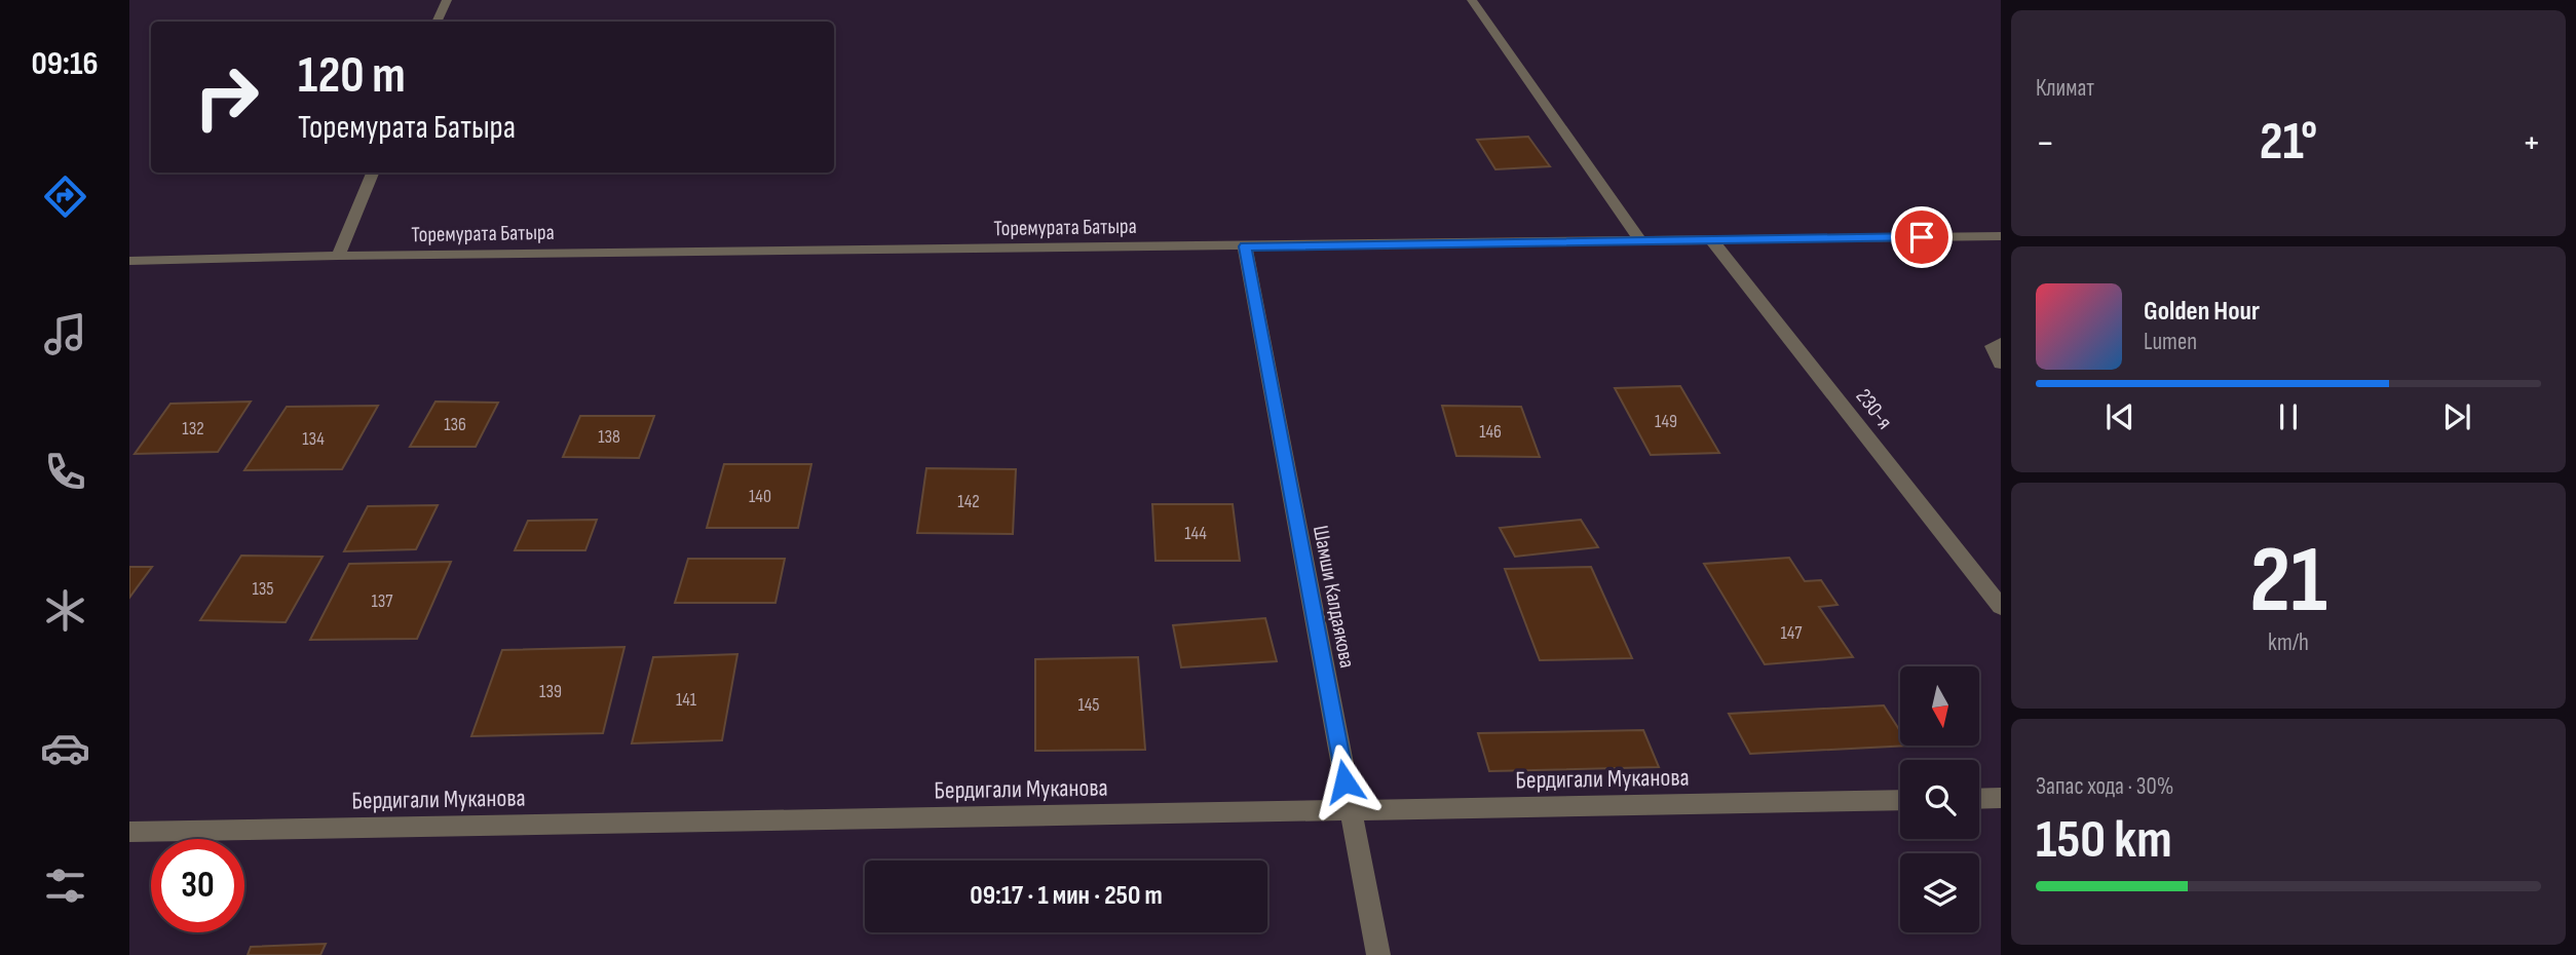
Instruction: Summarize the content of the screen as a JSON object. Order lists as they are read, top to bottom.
{
  "streets": {
    "street": [
      "Торемурата Батыра",
      "230-я",
      "Шамши Калдаякова",
      "Бердигали Муканова"
    ]
  },
  "crossings": [
    ["Торемурата Батыра", "230-я"],
    ["Торемурата Батыра", "Шамши Калдаякова"],
    ["Шамши Калдаякова", "Бердигали Муканова"]
  ],
  "house_numbers": [
    "149",
    "136",
    "132",
    "146",
    "138",
    "134",
    "140",
    "142",
    "144",
    "135",
    "137",
    "147",
    "139",
    "141",
    "145"
  ],
  "north": "bottom",
  "page": {
    "tabs": "09:16",
    "tile": [
      "Климат",
      ["21", "km/h"],
      ["Запас хода · 30%", "150 km"]
    ],
    "turn": ["120 m", "Торемурата Батыра"],
    "heat": ["−", "21°", "+"],
    "song": ["Golden Hour", "Lumen"],
    "limit": "30",
    "trip": "09:17 · 1 мин · 250 m"
  }
}
